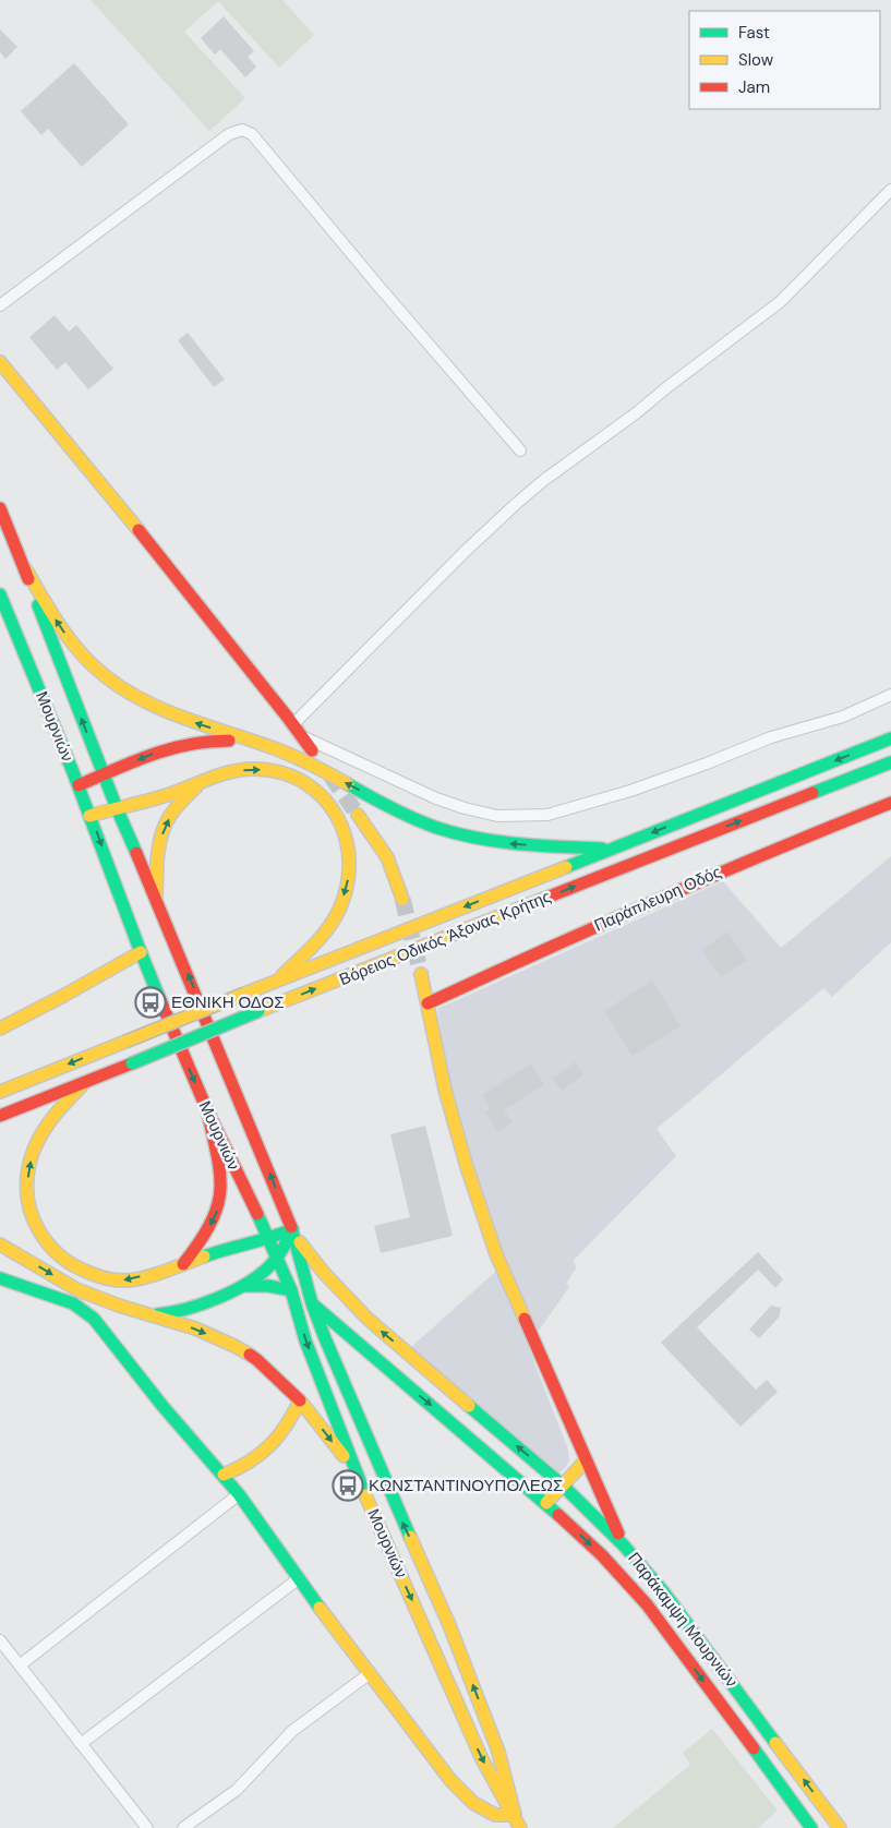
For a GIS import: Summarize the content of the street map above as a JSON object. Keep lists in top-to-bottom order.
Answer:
{
  "streets": {
    "main road": [
      "Μουρνιών",
      "Παράπλευρη Οδός",
      "Βόρειος Οδικός Άξονας Κρήτης",
      "Παράκαμψη Μουρνιών"
    ]
  },
  "crossings": [
    ["Μουρνιών", "Παράκαμψη Μουρνιών"]
  ],
  "places": {
    "bus stop": ["ΕΘΝΙΚΗ ΟΔΟΣ", "ΚΩΝΣΤΑΝΤΙΝΟΥΠΟΛΕΩΣ"]
  },
  "legend": ["Fast", "Slow", "Jam"]
}
